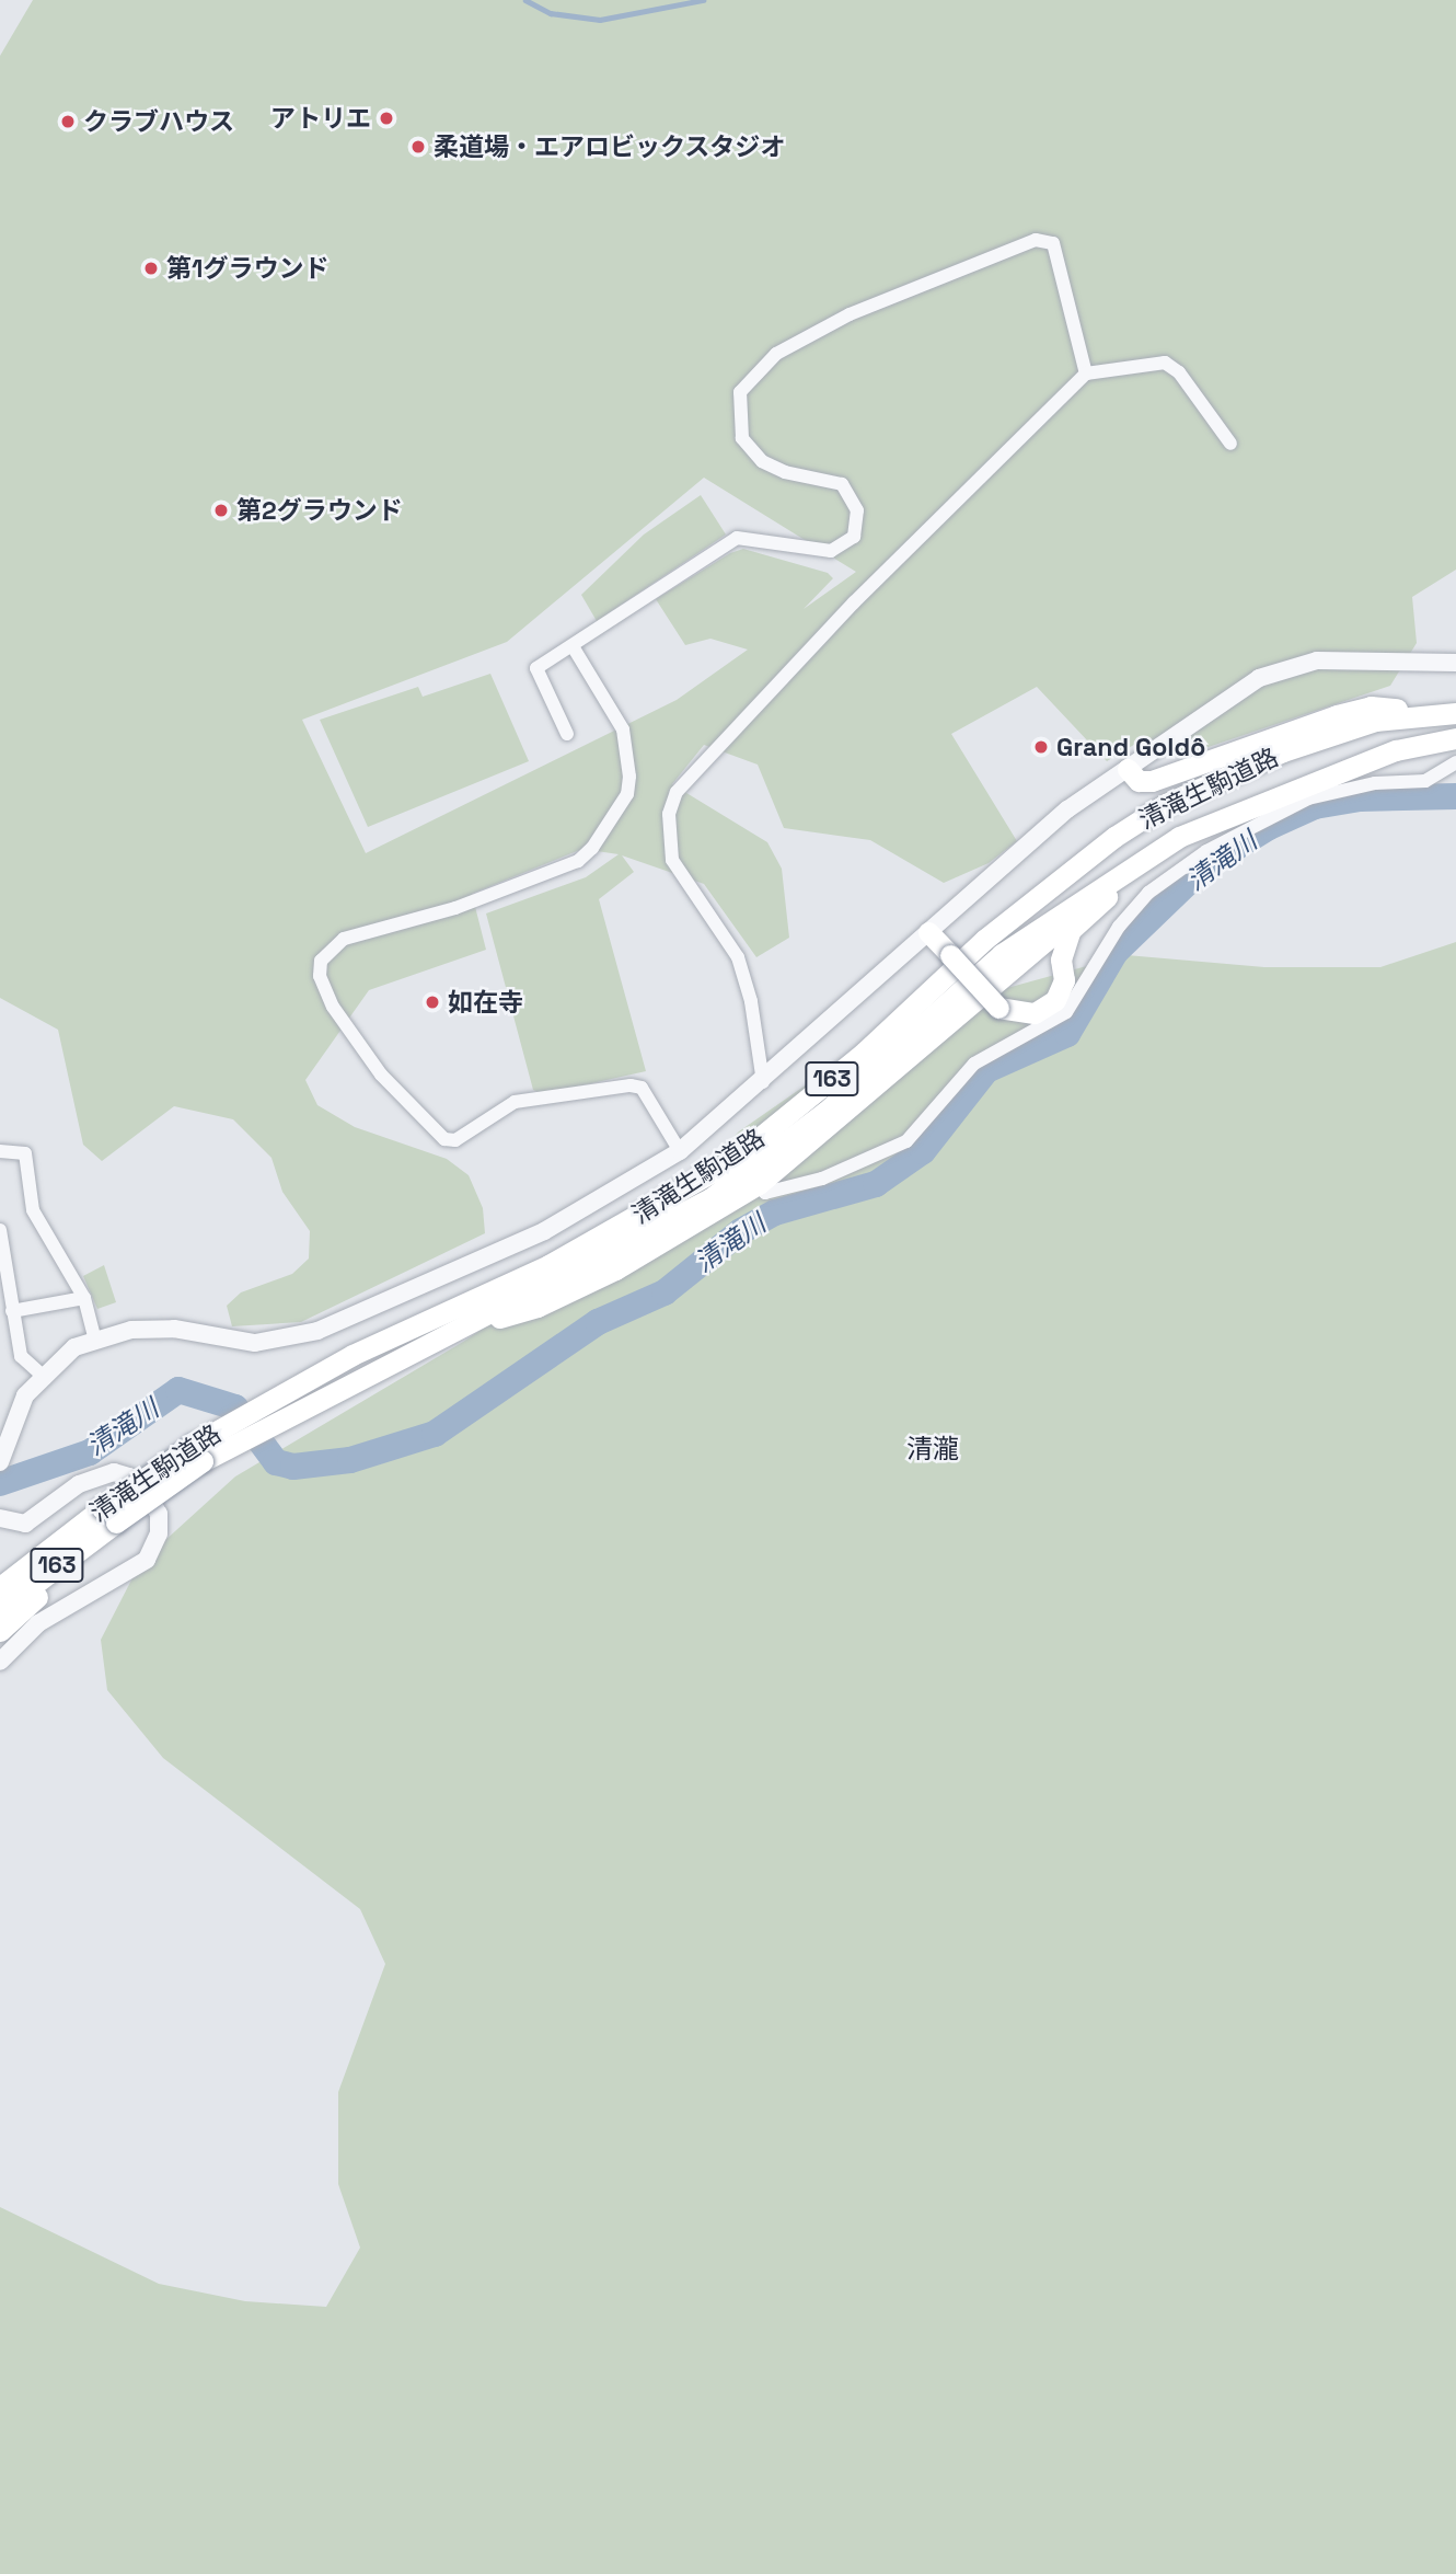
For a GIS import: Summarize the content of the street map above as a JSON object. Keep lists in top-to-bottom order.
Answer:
{
  "streets": {
    "highway": ["清滝生駒道路", "163"]
  },
  "crossings": [
    ["清滝生駒道路", "163"]
  ],
  "districts": ["清瀧"],
  "water": ["清滝川"],
  "places": [
    "アトリエ",
    "クラブハウス",
    "柔道場・エアロビックスタジオ",
    "第1グラウンド",
    "第2グラウンド",
    "Grand Goldô",
    "如在寺"
  ]
}
